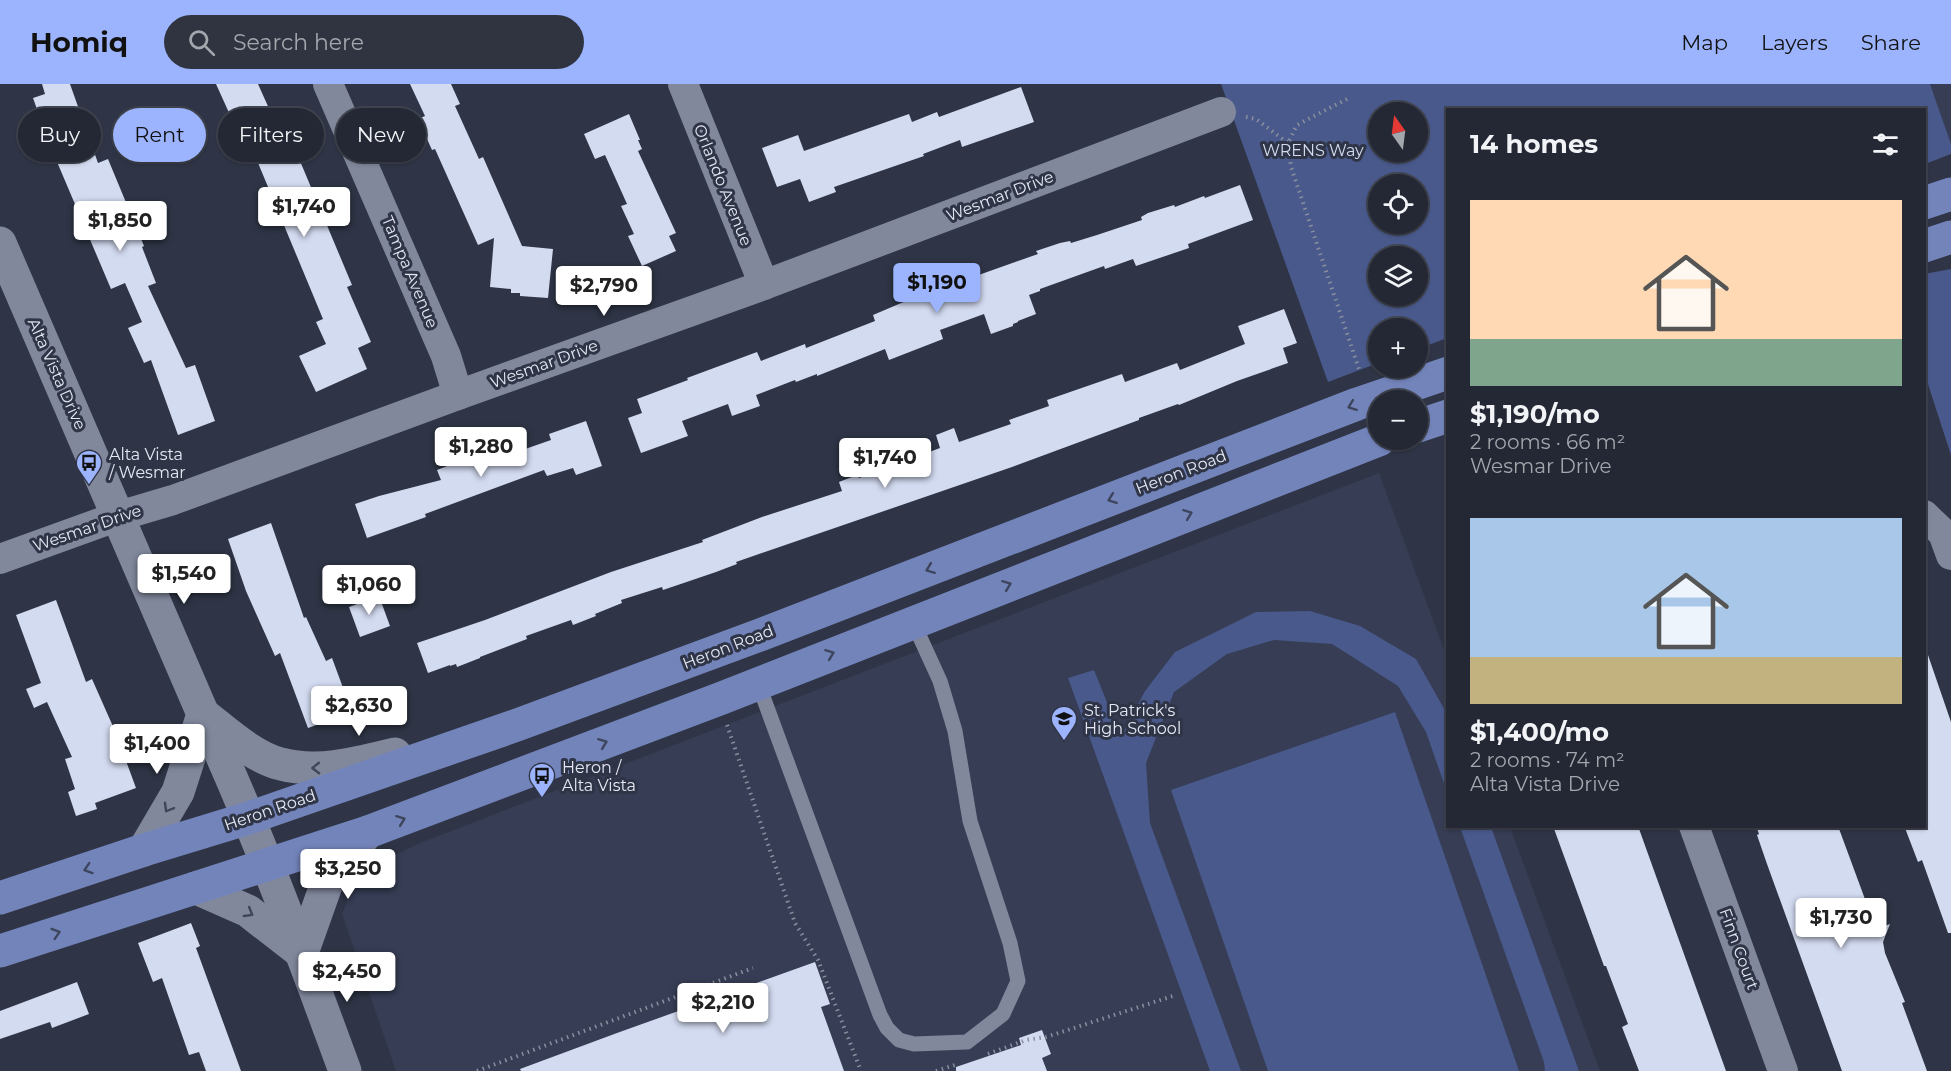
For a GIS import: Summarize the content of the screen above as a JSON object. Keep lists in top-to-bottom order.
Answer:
{
  "streets": {
    "main road": ["Heron Road"],
    "street": [
      "Orlando Avenue",
      "Wesmar Drive",
      "Tampa Avenue",
      "Alta Vista Drive",
      "Finn Court"
    ]
  },
  "crossings": [
    ["Orlando Avenue", "Wesmar Drive"],
    ["Wesmar Drive", "Tampa Avenue"],
    ["Wesmar Drive", "Alta Vista Drive"],
    ["Alta Vista Drive", "Heron Road"]
  ],
  "parks": ["WRENS Way"],
  "places": {
    "bus stop": ["Alta Vista / Wesmar", "Heron / Alta Vista"],
    "school or university": ["St. Patrick's High School"]
  },
  "north": "top",
  "page": {
    "header": "Homiq",
    "search": "Search here",
    "nav": ["Map", "Layers", "Share"],
    "map_buttons": ["+", "−"],
    "chip": [
      "Buy",
      "Rent",
      "Filters",
      "New"
    ],
    "heading": "14 homes",
    "list": [
      {
        "name": "$1,190/mo",
        "note": "2 rooms · 66 m² · Wesmar Drive"
      },
      {
        "name": "$1,400/mo",
        "note": "2 rooms · 74 m² · Alta Vista Drive"
      }
    ],
    "price": [
      "$1,740",
      "$1,850",
      "$1,190",
      "$2,790",
      "$1,280",
      "$1,740",
      "$1,540",
      "$1,060",
      "$2,630",
      "$1,400",
      "$3,250",
      "$1,730",
      "$2,450",
      "$2,210"
    ]
  }
}
